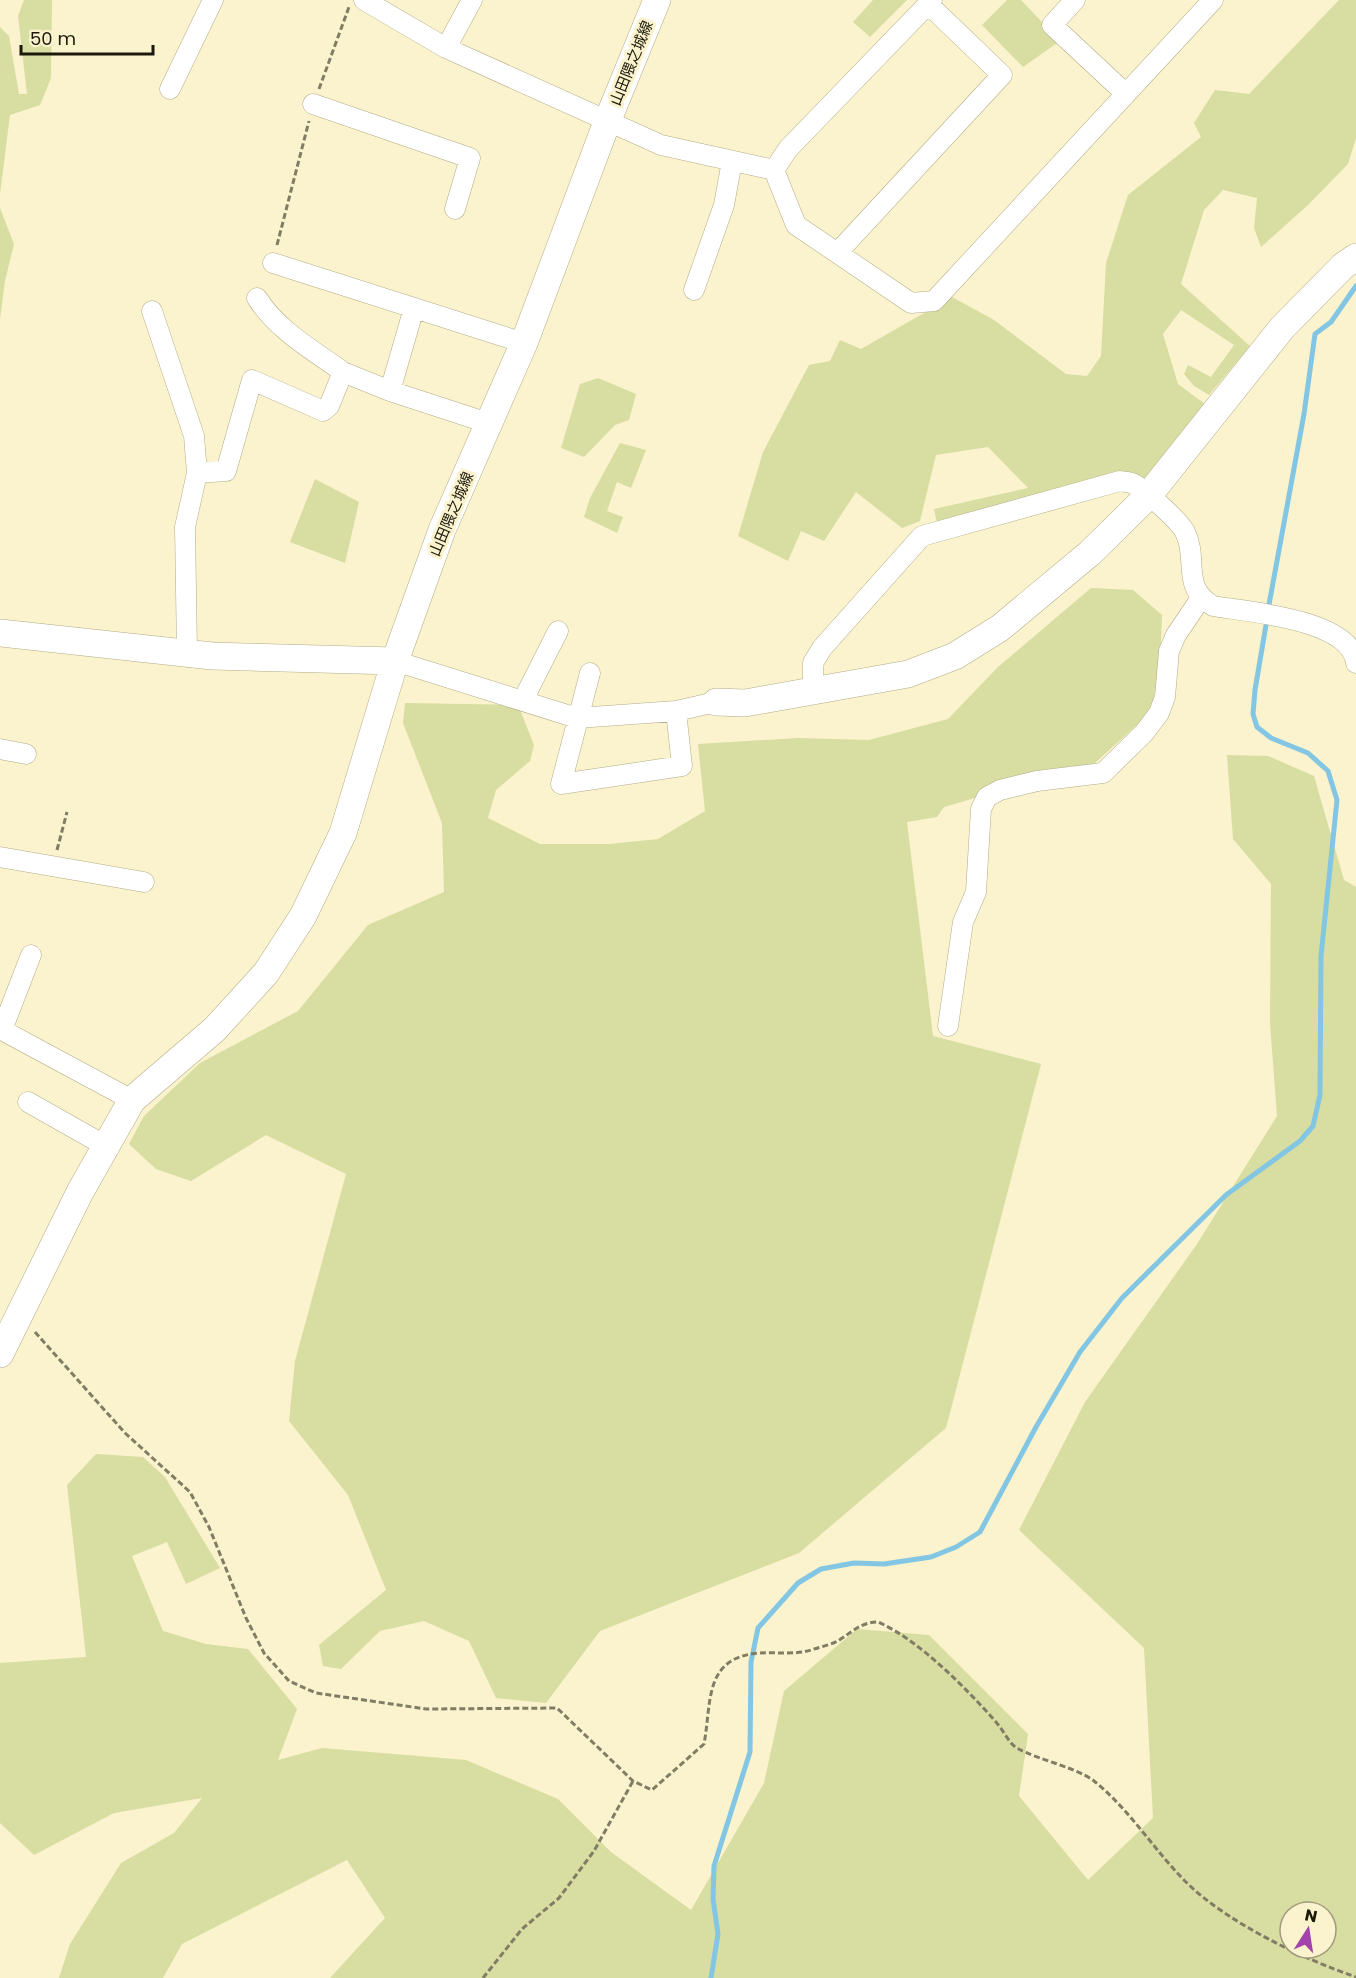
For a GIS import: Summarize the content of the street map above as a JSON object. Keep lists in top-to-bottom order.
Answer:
{
  "streets": {
    "street": ["山田隈之城線"]
  },
  "scale_bar": "50 m",
  "north": "top"
}
